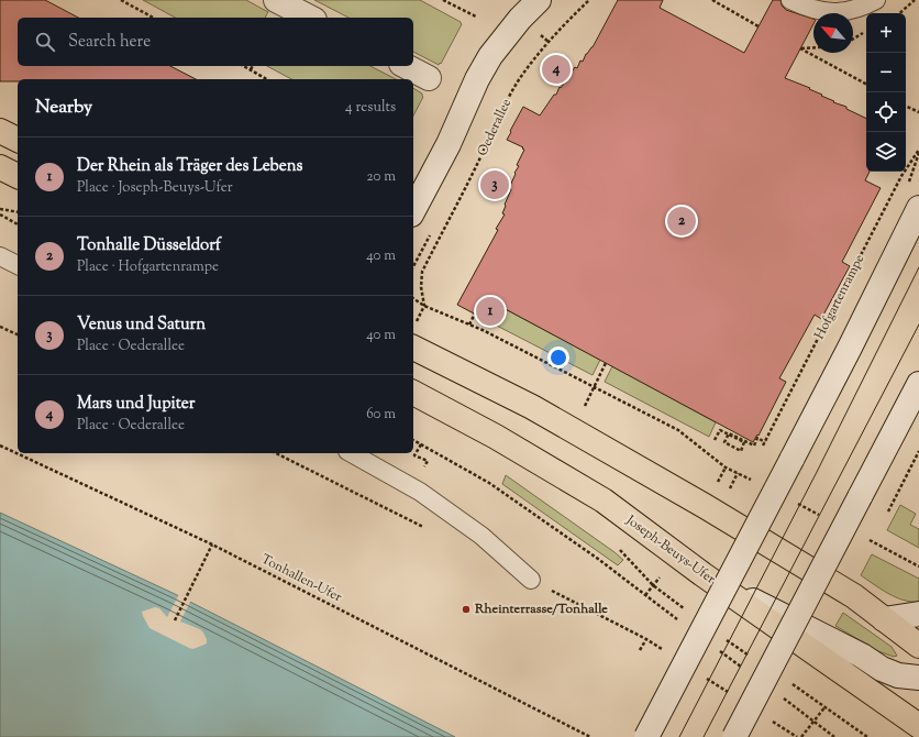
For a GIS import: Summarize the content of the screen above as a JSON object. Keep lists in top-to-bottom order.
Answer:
{
  "streets": {
    "main road": ["Joseph-Beuys-Ufer"],
    "path": ["Oederallee", "Hofgartenrampe", "Tonhallen-Ufer"]
  },
  "places": ["Rheinterrasse/Tonhalle"],
  "north": "top left",
  "page": {
    "map_buttons": ["+", "−"],
    "search": "Search here",
    "pins": [
      "4",
      "3",
      "2",
      "1"
    ],
    "heading": ["Nearby", "4 results"],
    "list": [
      {
        "mark": "1",
        "name": "Der Rhein als Träger des Lebens",
        "note": "Place · Joseph-Beuys-Ufer",
        "value": "20 m"
      },
      {
        "mark": "2",
        "name": "Tonhalle Düsseldorf",
        "note": "Place · Hofgartenrampe",
        "value": "40 m"
      },
      {
        "mark": "3",
        "name": "Venus und Saturn",
        "note": "Place · Oederallee",
        "value": "40 m"
      },
      {
        "mark": "4",
        "name": "Mars und Jupiter",
        "note": "Place · Oederallee",
        "value": "60 m"
      }
    ]
  }
}
